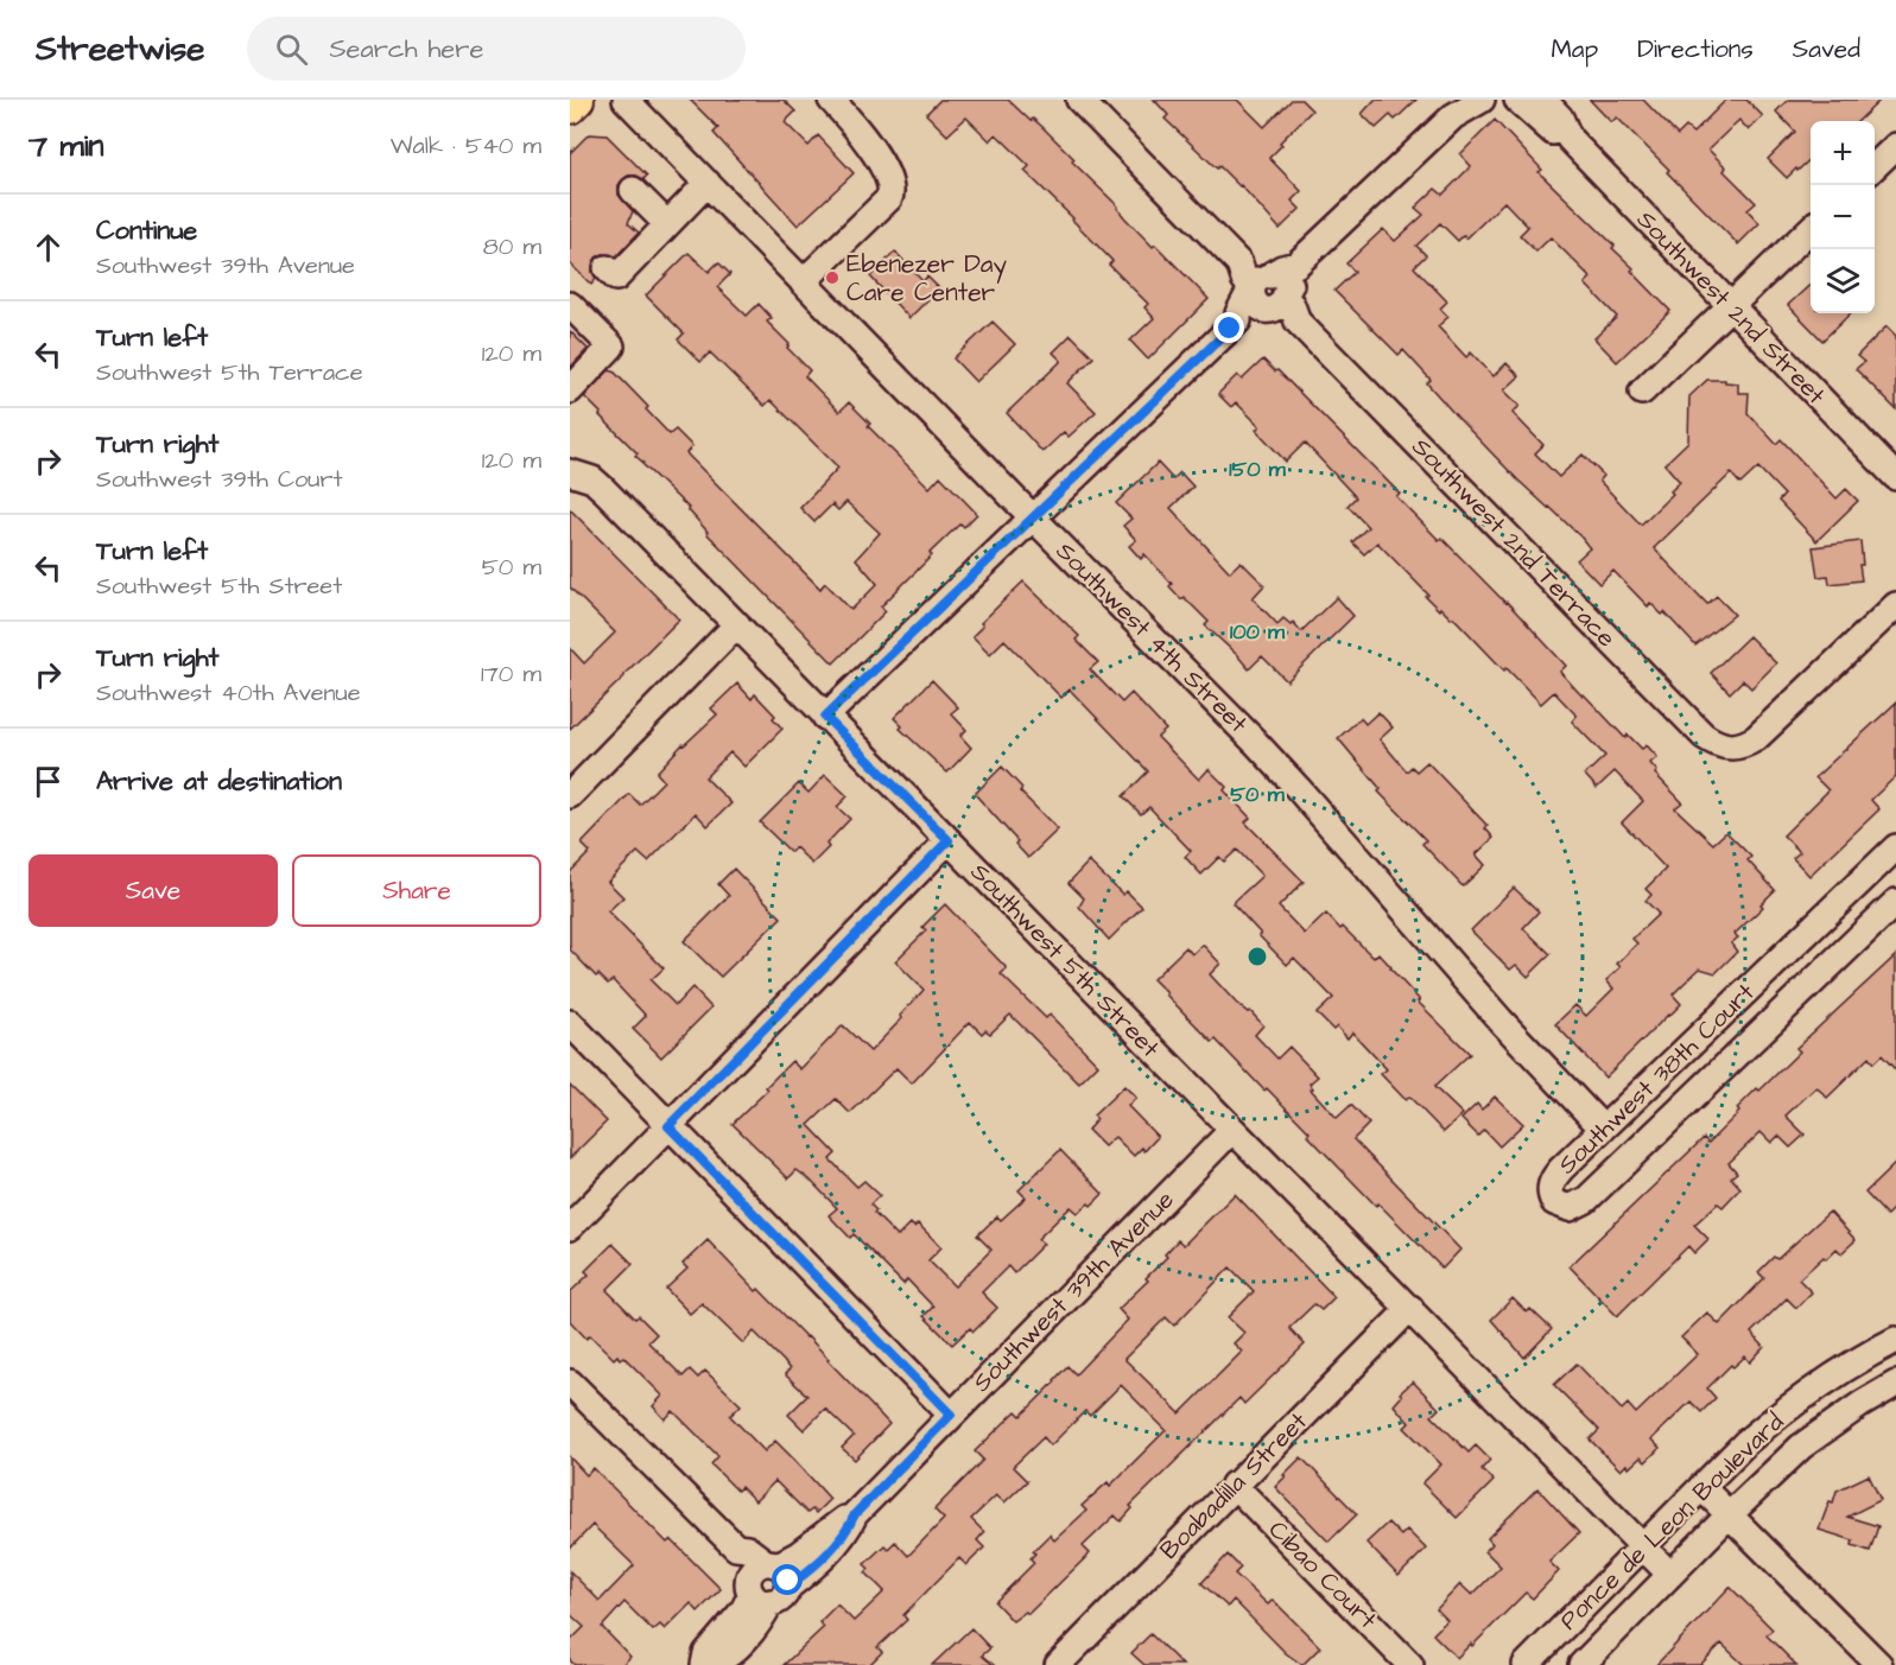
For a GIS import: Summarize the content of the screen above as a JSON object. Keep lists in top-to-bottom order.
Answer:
{
  "streets": {
    "street": [
      "Southwest 2nd Street",
      "Southwest 2nd Terrace",
      "Southwest 4th Street",
      "Southwest 5th Street",
      "Southwest 38th Court",
      "Southwest 39th Avenue",
      "Boabadilla Street",
      "Ponce de Leon Boulevard",
      "Cibao Court"
    ]
  },
  "crossings": [
    ["Southwest 4th Street", "Southwest 38th Court"],
    ["Southwest 5th Street", "Southwest 39th Avenue"],
    ["Southwest 5th Street", "Boabadilla Street"],
    ["Boabadilla Street", "Cibao Court"]
  ],
  "places": ["Ebenezer Day Care Center"],
  "page": {
    "header": "Streetwise",
    "search": "Search here",
    "nav": ["Map", "Directions", "Saved"],
    "heading": ["7 min", "Walk · 540 m"],
    "map_buttons": ["+", "−"],
    "list": [
      ["Continue", "Southwest 39th Avenue", "80 m"],
      ["Turn left", "Southwest 5th Terrace", "120 m"],
      ["Turn right", "Southwest 39th Court", "120 m"],
      ["Turn left", "Southwest 5th Street", "50 m"],
      ["Turn right", "Southwest 40th Avenue", "170 m"],
      "Arrive at destination"
    ],
    "buttons": ["Save", "Share"]
  },
  "rings": ["150 m", "100 m", "50 m"]
}
